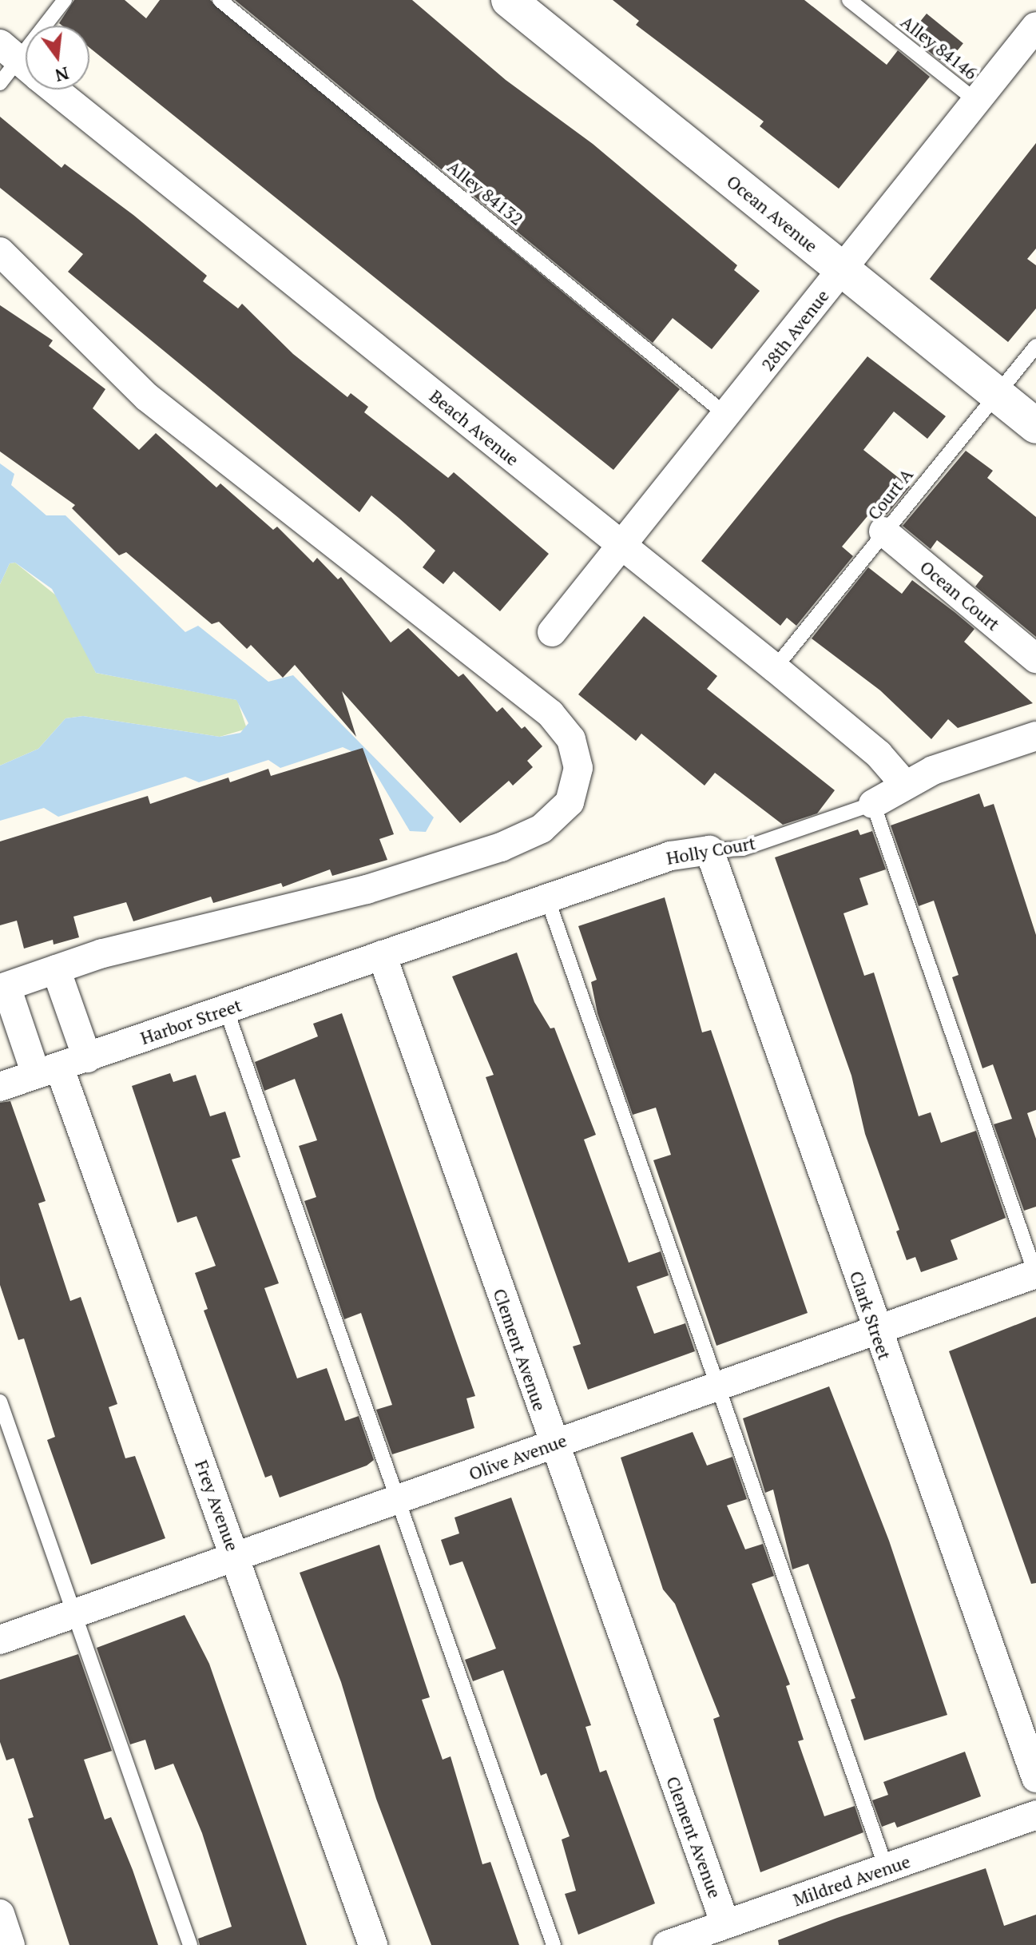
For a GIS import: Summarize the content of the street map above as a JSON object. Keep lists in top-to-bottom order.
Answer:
{
  "streets": {
    "street": [
      "Ocean Avenue",
      "28th Avenue",
      "Beach Avenue",
      "Ocean Court",
      "Holly Court",
      "Harbor Street",
      "Clark Street",
      "Clement Avenue",
      "Olive Avenue",
      "Frey Avenue",
      "Mildred Avenue"
    ],
    "lane": ["Alley 84146", "Alley 84132", "Court A"]
  },
  "crossings": [
    ["Alley 84146", "28th Avenue"],
    ["Alley 84132", "28th Avenue"],
    ["Ocean Avenue", "28th Avenue"],
    ["Ocean Avenue", "Court A"],
    ["28th Avenue", "Beach Avenue"],
    ["Beach Avenue", "Court A"],
    ["Beach Avenue", "Holly Court"],
    ["Court A", "Ocean Court"],
    ["Holly Court", "Harbor Street"],
    ["Holly Court", "Clark Street"],
    ["Holly Court", "Clement Avenue"],
    ["Harbor Street", "Clement Avenue"],
    ["Harbor Street", "Frey Avenue"],
    ["Clark Street", "Olive Avenue"],
    ["Clement Avenue", "Olive Avenue"],
    ["Clement Avenue", "Mildred Avenue"],
    ["Olive Avenue", "Frey Avenue"]
  ],
  "north": "bottom"
}
